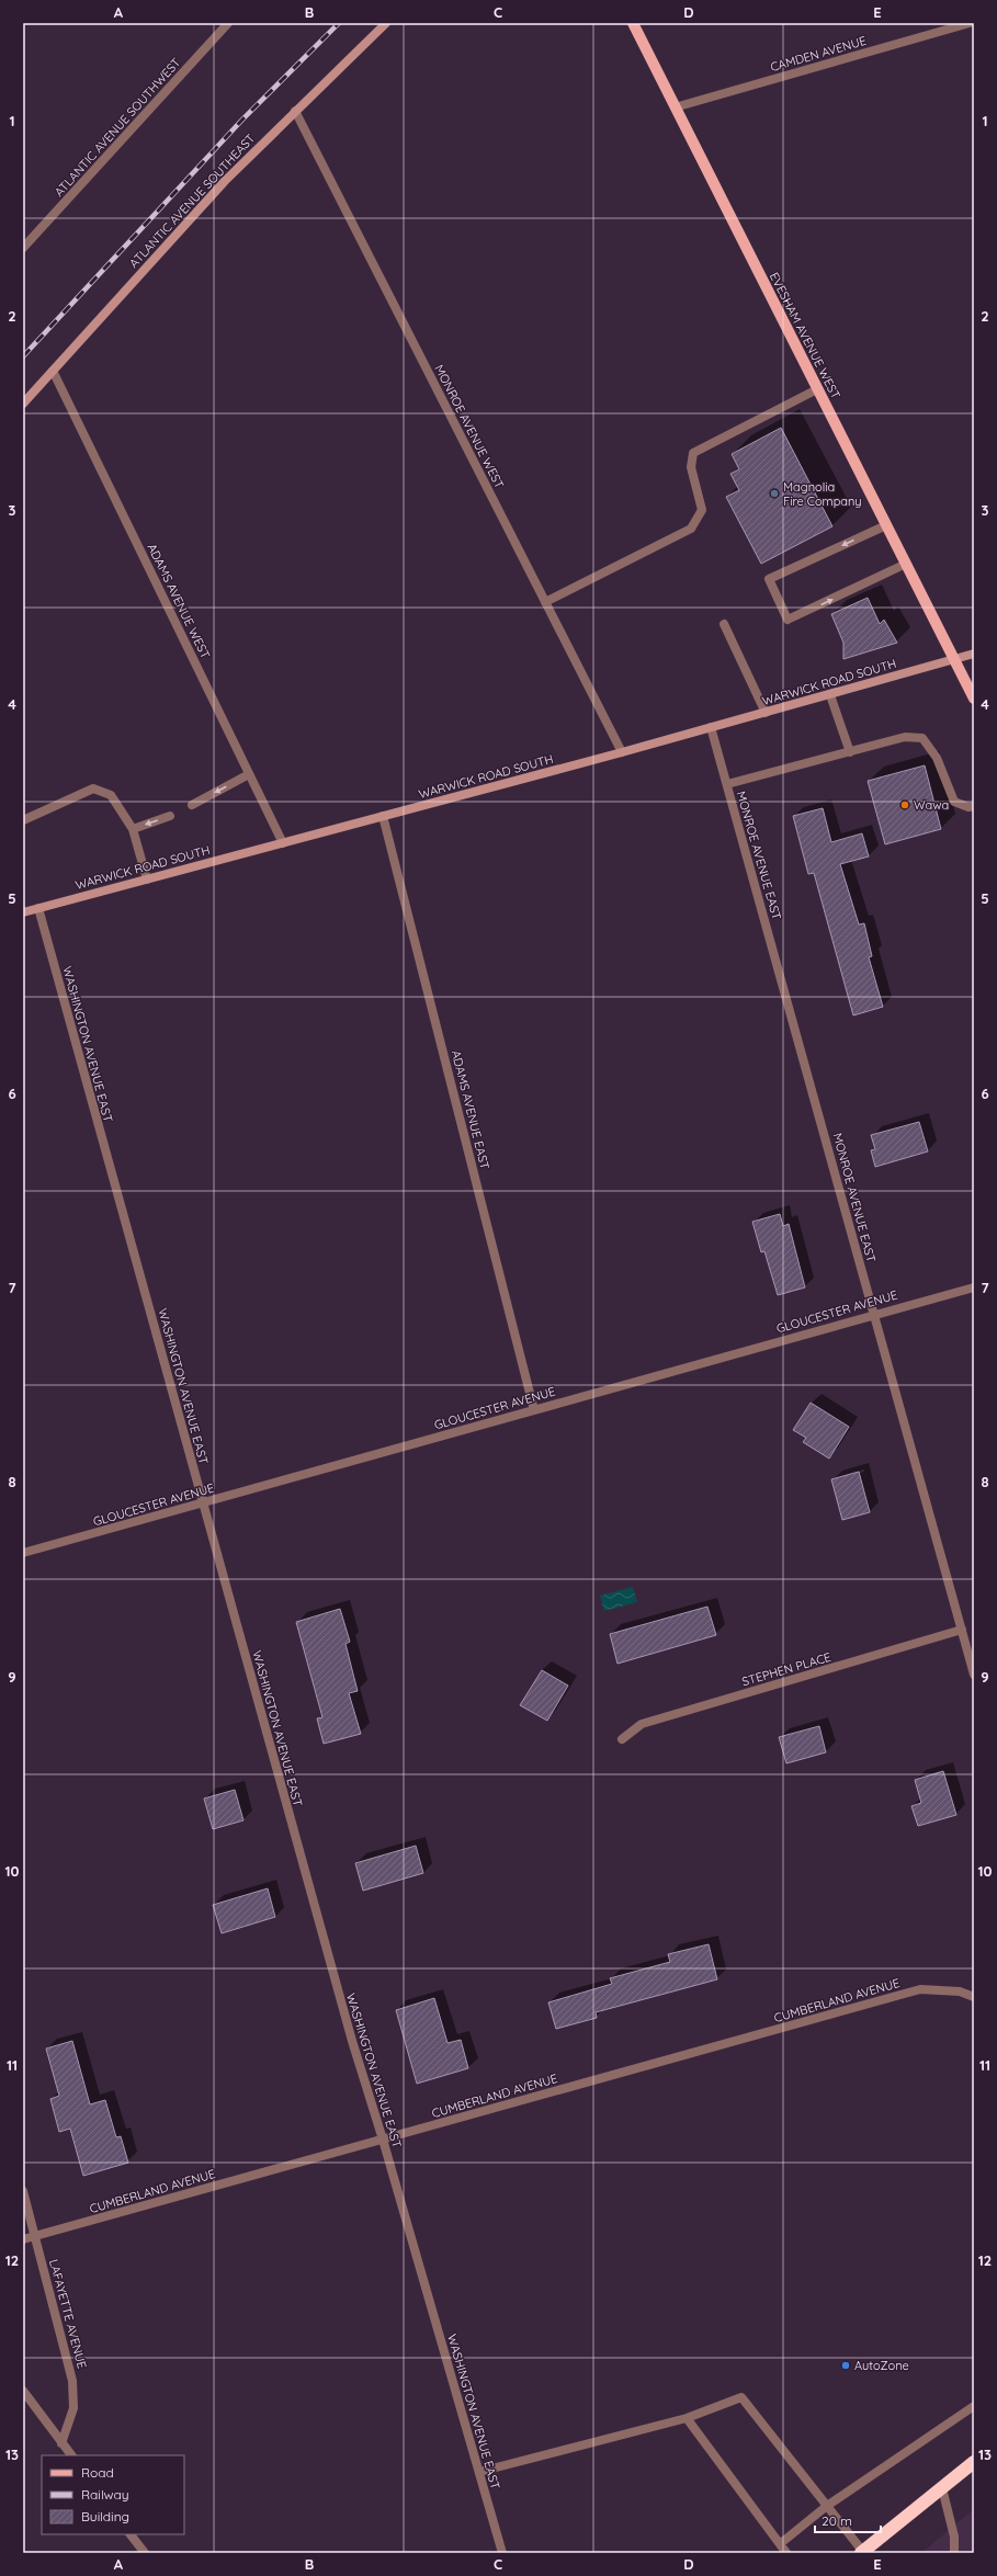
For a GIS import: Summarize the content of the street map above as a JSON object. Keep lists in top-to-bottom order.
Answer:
{
  "streets": {
    "main road": ["EVESHAM AVENUE WEST"],
    "street": [
      "CAMDEN AVENUE",
      "ATLANTIC AVENUE SOUTHWEST",
      "ATLANTIC AVENUE SOUTHEAST",
      "MONROE AVENUE WEST",
      "ADAMS AVENUE WEST",
      "WARWICK ROAD SOUTH",
      "MONROE AVENUE EAST",
      "WASHINGTON AVENUE EAST",
      "ADAMS AVENUE EAST",
      "GLOUCESTER AVENUE",
      "STEPHEN PLACE",
      "CUMBERLAND AVENUE",
      "LAFAYETTE AVENUE"
    ]
  },
  "crossings": [
    ["CAMDEN AVENUE", "EVESHAM AVENUE WEST"],
    ["ATLANTIC AVENUE SOUTHEAST", "MONROE AVENUE WEST"],
    ["ATLANTIC AVENUE SOUTHEAST", "ADAMS AVENUE WEST"],
    ["EVESHAM AVENUE WEST", "WARWICK ROAD SOUTH"],
    ["MONROE AVENUE WEST", "WARWICK ROAD SOUTH"],
    ["ADAMS AVENUE WEST", "WARWICK ROAD SOUTH"],
    ["WARWICK ROAD SOUTH", "MONROE AVENUE EAST"],
    ["WARWICK ROAD SOUTH", "WASHINGTON AVENUE EAST"],
    ["WARWICK ROAD SOUTH", "ADAMS AVENUE EAST"],
    ["MONROE AVENUE EAST", "GLOUCESTER AVENUE"],
    ["MONROE AVENUE EAST", "STEPHEN PLACE"],
    ["WASHINGTON AVENUE EAST", "GLOUCESTER AVENUE"],
    ["WASHINGTON AVENUE EAST", "CUMBERLAND AVENUE"],
    ["ADAMS AVENUE EAST", "GLOUCESTER AVENUE"],
    ["CUMBERLAND AVENUE", "LAFAYETTE AVENUE"]
  ],
  "places": ["Magnolia Fire Company", "Wawa", "AutoZone"],
  "legend": ["Road", "Railway", "Building"],
  "scale_bar": "20 m",
  "grid": {
    "columns": [
      "A",
      "B",
      "C",
      "D",
      "E"
    ],
    "rows": [
      "1",
      "2",
      "3",
      "4",
      "5",
      "6",
      "7",
      "8",
      "9",
      "10",
      "11",
      "12",
      "13"
    ]
  }
}
